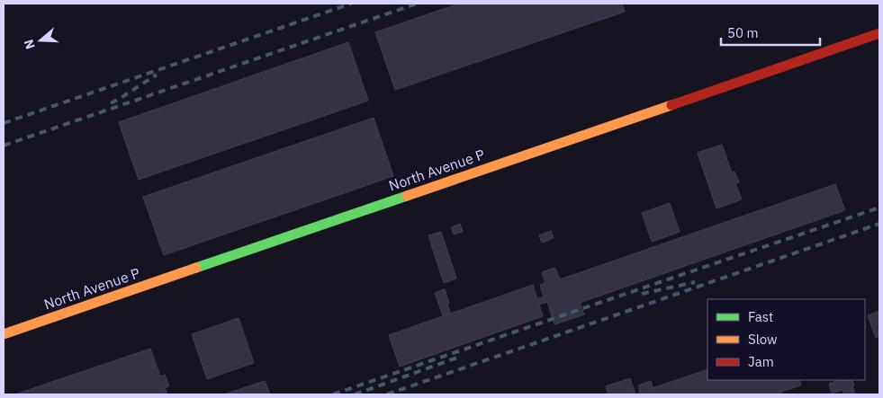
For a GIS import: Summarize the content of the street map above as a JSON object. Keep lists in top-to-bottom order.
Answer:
{
  "streets": {
    "street": ["North Avenue P"]
  },
  "legend": ["Fast", "Slow", "Jam"],
  "scale_bar": "50 m",
  "north": "left"
}
